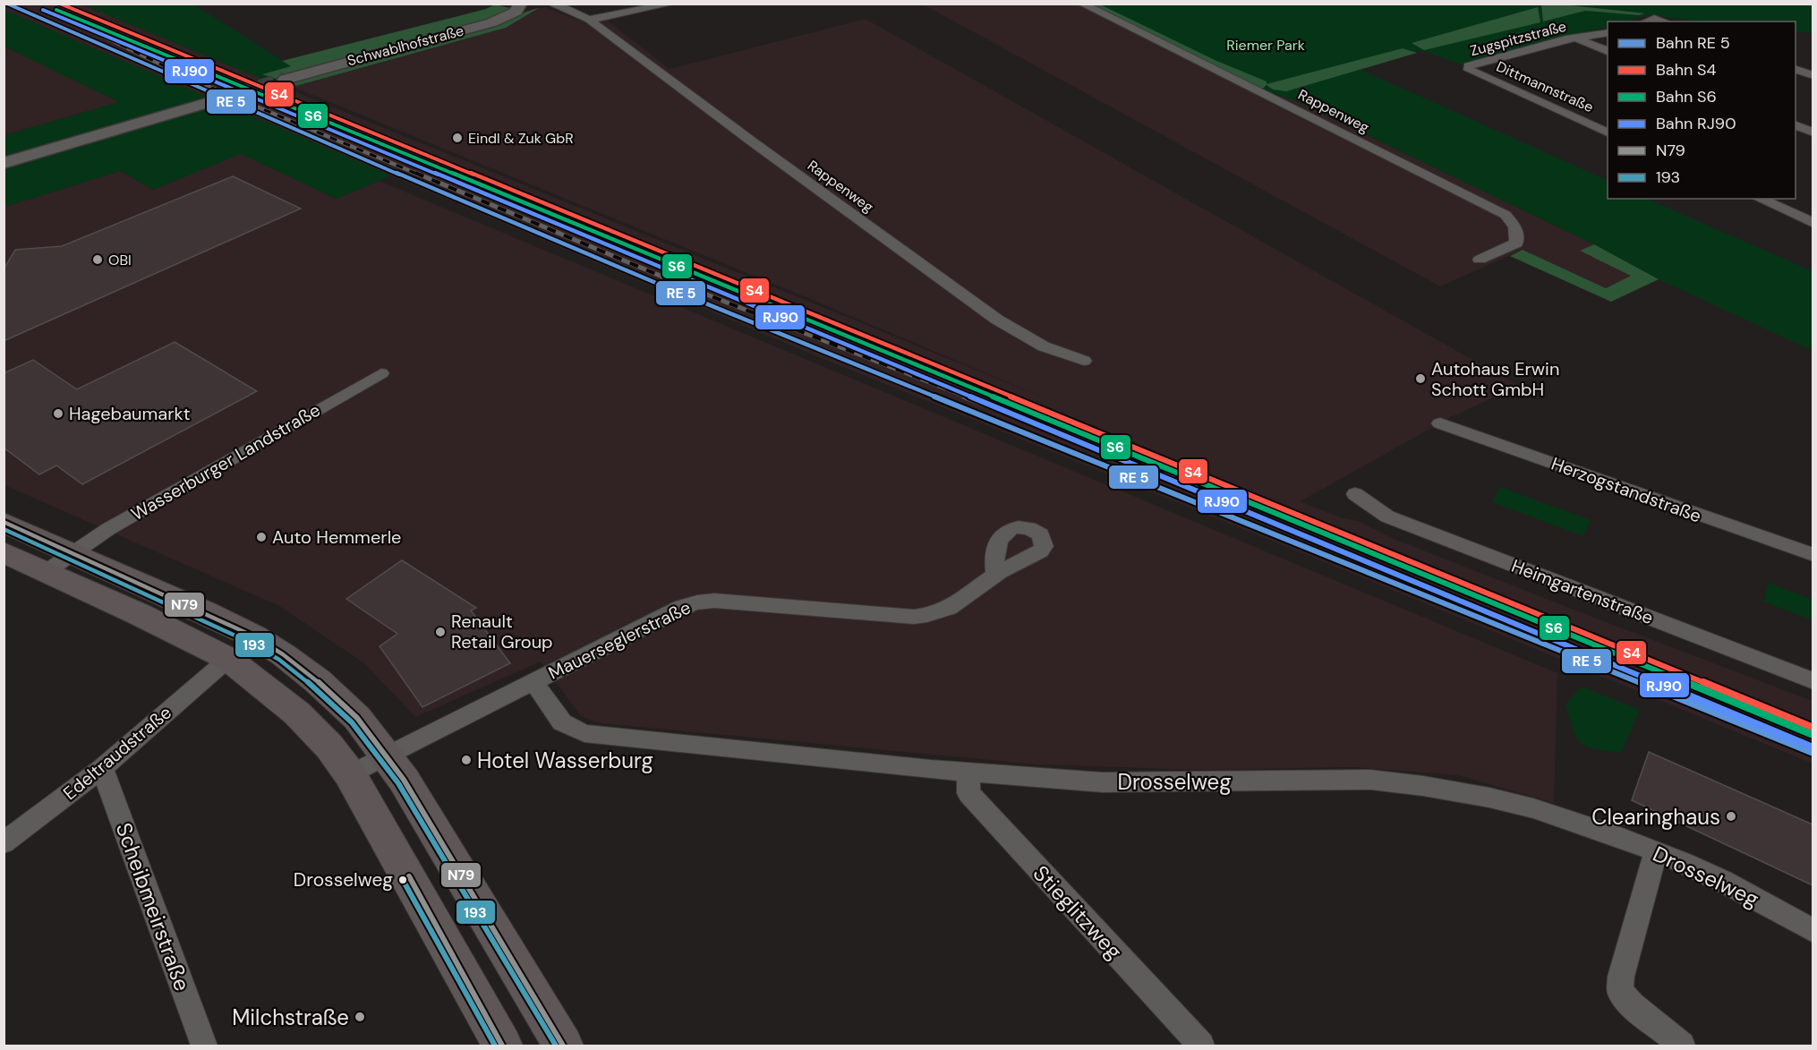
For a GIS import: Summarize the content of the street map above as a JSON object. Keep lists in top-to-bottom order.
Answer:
{
  "streets": {
    "street": [
      "Zugspitzstraße",
      "Schwablhofstraße",
      "Dittmannstraße",
      "Rappenweg",
      "Wasserburger Landstraße",
      "Herzogstandstraße",
      "Heimgartenstraße",
      "Mauerseglerstraße",
      "Edeltraudstraße",
      "Drosselweg",
      "Scheibmeirstraße",
      "Stieglitzweg"
    ]
  },
  "crossings": [
    ["Zugspitzstraße", "Dittmannstraße"],
    ["Mauerseglerstraße", "Drosselweg"],
    ["Edeltraudstraße", "Scheibmeirstraße"],
    ["Drosselweg", "Stieglitzweg"]
  ],
  "parks": ["Riemer Park"],
  "places": [
    "Eindl & Zuk GbR",
    "OBI",
    "Autohaus Erwin Schott GmbH",
    "Hagebaumarkt",
    "Auto Hemmerle",
    "Renault Retail Group",
    "Hotel Wasserburg",
    "Clearinghaus",
    "Drosselweg",
    "Milchstraße"
  ],
  "lines": [
    "rail line S4",
    "rail line S6",
    "rail line RJ90",
    "transit line N79",
    "transit line 193"
  ],
  "legend": [
    "Bahn RE 5",
    "Bahn S4",
    "Bahn S6",
    "Bahn RJ90",
    "N79",
    "193"
  ]
}
